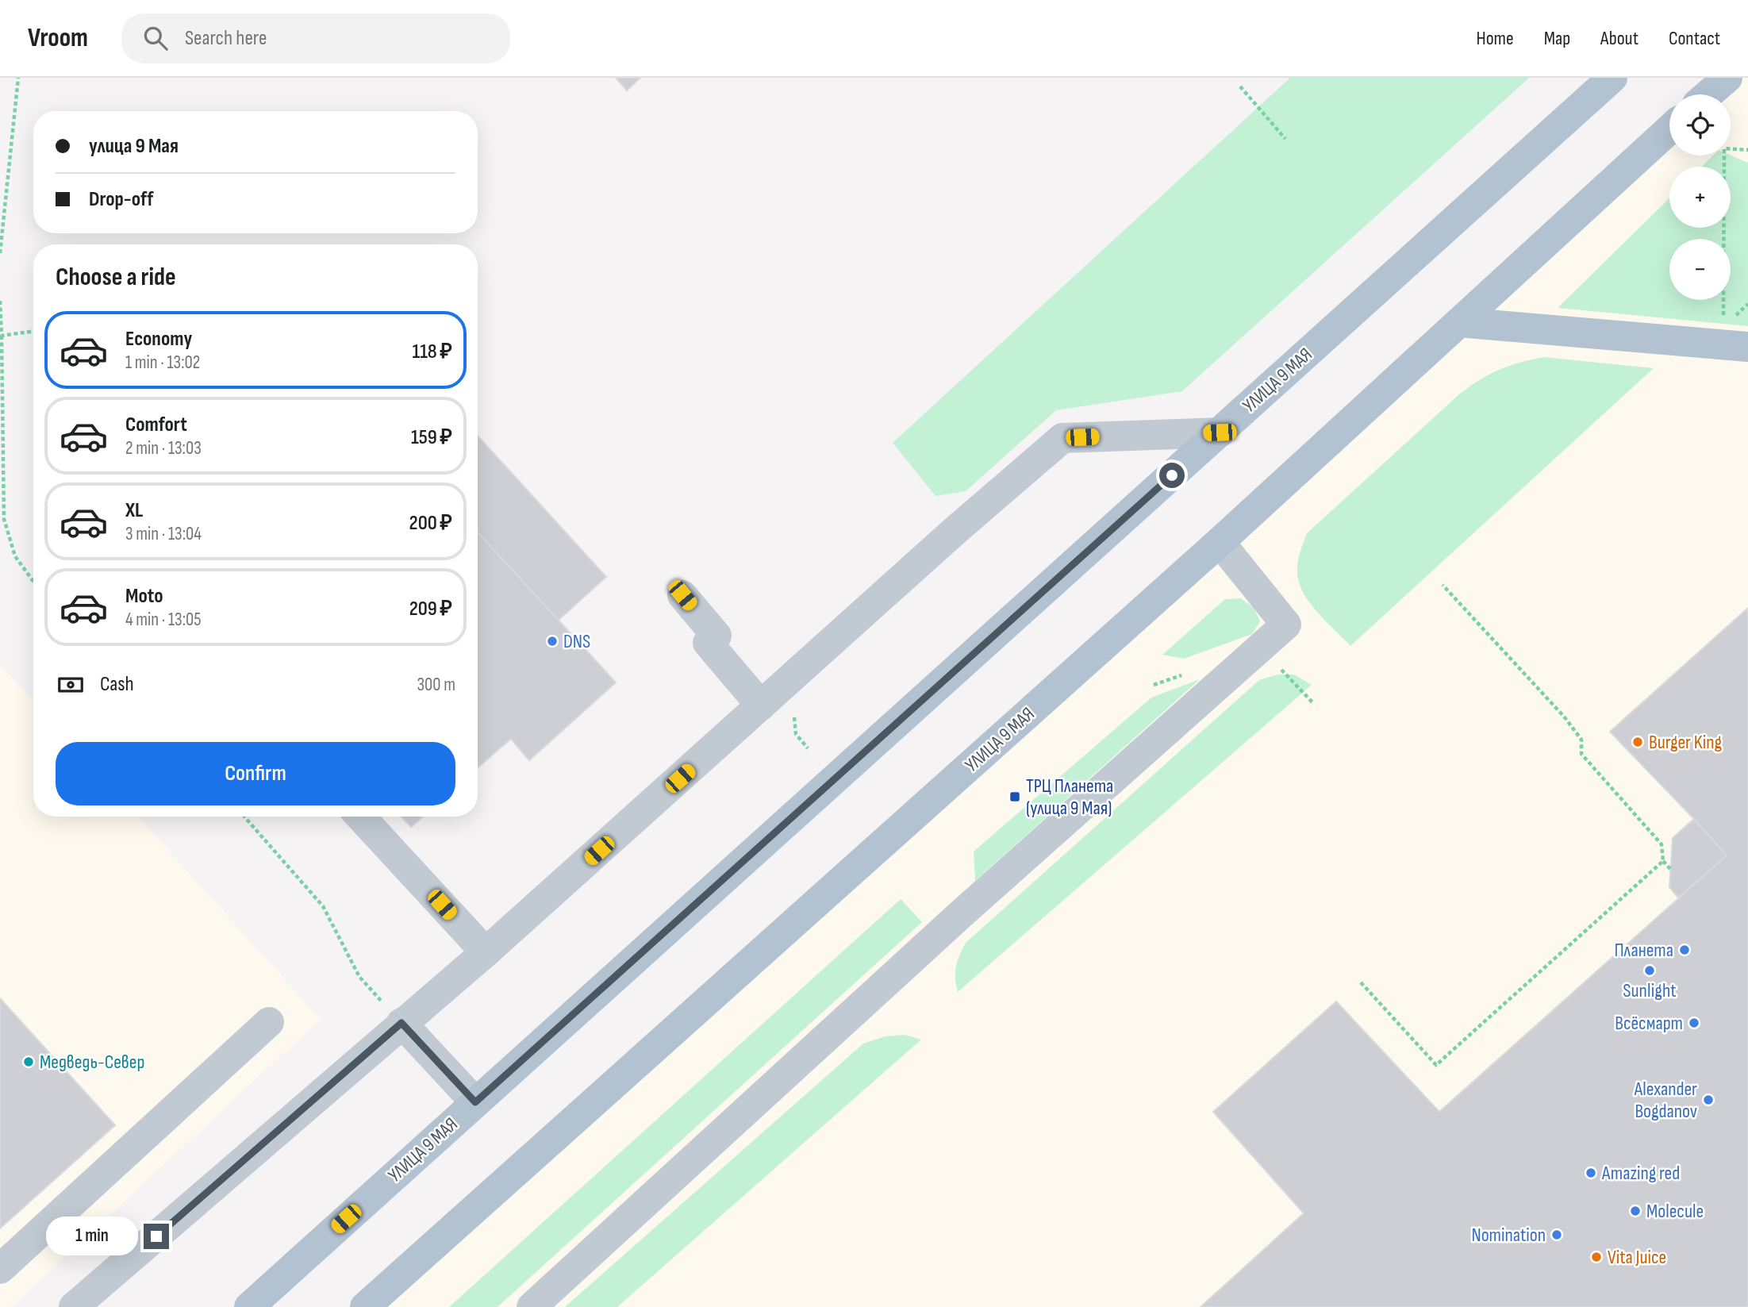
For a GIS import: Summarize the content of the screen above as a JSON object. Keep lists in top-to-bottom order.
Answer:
{
  "streets": {
    "main road": ["УЛИЦА 9 МАЯ"]
  },
  "places": {
    "other": [
      "DNS",
      "Burger King",
      "Планета",
      "Sunlight",
      "Всёсмарт",
      "Медведь-Север",
      "Alexander Bogdanov",
      "Amazing red",
      "Molecule",
      "Nomination",
      "Vita Juice"
    ],
    "transit": ["ТРЦ Планета (улица 9 Мая)"]
  },
  "page": {
    "header": "Vroom",
    "search": "Search here",
    "nav": [
      "Home",
      "Map",
      "About",
      "Contact"
    ],
    "map_buttons": ["+", "−"],
    "banner": ["улица 9 Мая", "Drop-off"],
    "heading": "Choose a ride",
    "list": [
      {
        "name": "Economy",
        "note": "1 min · 13:02",
        "value": "118 ₽"
      },
      {
        "name": "Comfort",
        "note": "2 min · 13:03",
        "value": "159 ₽"
      },
      {
        "name": "XL",
        "note": "3 min · 13:04",
        "value": "200 ₽"
      },
      {
        "name": "Moto",
        "note": "4 min · 13:05",
        "value": "209 ₽"
      }
    ],
    "pay": ["Cash", "300 m"],
    "buttons": "Confirm",
    "bubble": "1 min"
  }
}
